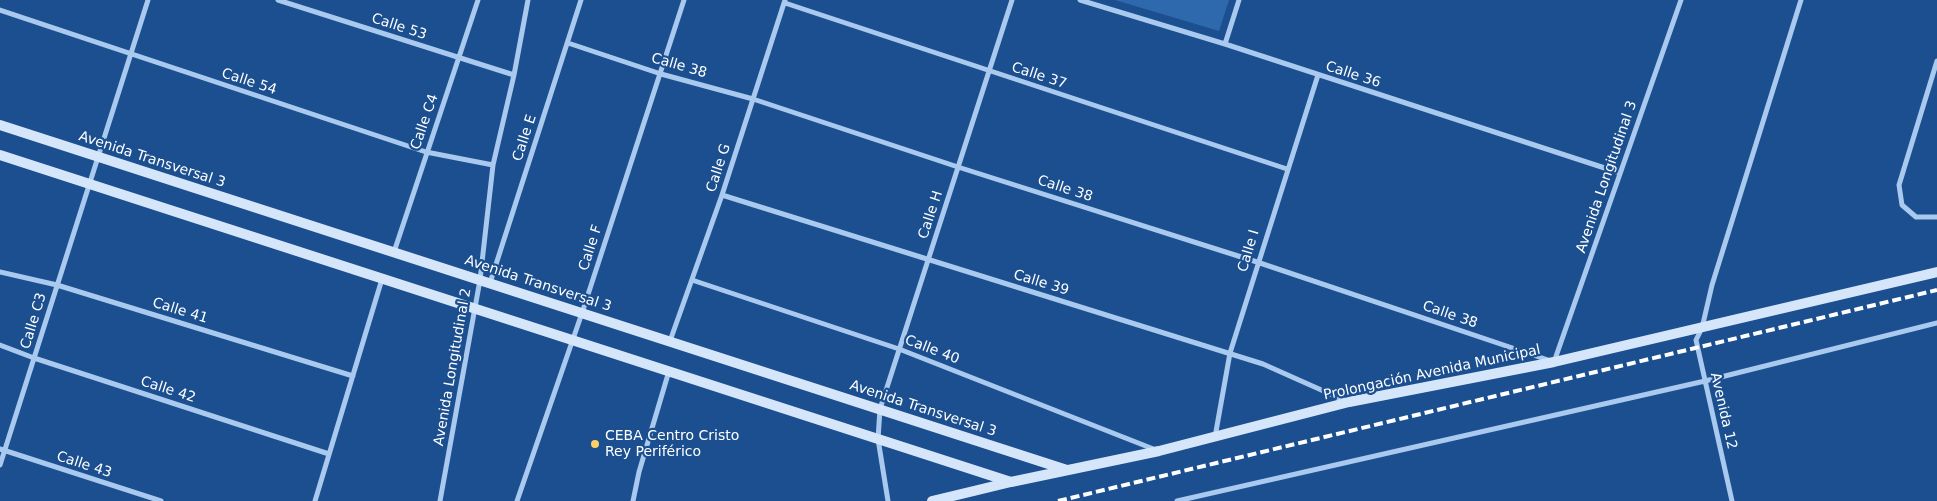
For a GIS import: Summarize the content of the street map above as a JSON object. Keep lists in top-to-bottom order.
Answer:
{
  "streets": {
    "street": [
      "Calle 53",
      "Calle 38",
      "Calle 36",
      "Calle 37",
      "Calle 54",
      "Calle C4",
      "Calle E",
      "Avenida Transversal 3",
      "Calle G",
      "Avenida Longitudinal 3",
      "Calle H",
      "Calle F",
      "Calle I",
      "Calle 39",
      "Calle 41",
      "Calle C3",
      "Calle 40",
      "Avenida Longitudinal 2",
      "Prolongación Avenida Municipal",
      "Calle 42",
      "Avenida 12",
      "Calle 43"
    ]
  },
  "crossings": [
    ["Calle 53", "Calle C4"],
    ["Calle 53", "Avenida Longitudinal 2"],
    ["Calle 38", "Calle E"],
    ["Calle 38", "Calle G"],
    ["Calle 38", "Avenida Longitudinal 3"],
    ["Calle 38", "Calle H"],
    ["Calle 38", "Calle F"],
    ["Calle 38", "Calle I"],
    ["Calle 38", "Prolongación Avenida Municipal"],
    ["Calle 36", "Avenida Longitudinal 3"],
    ["Calle 36", "Calle I"],
    ["Calle 37", "Calle G"],
    ["Calle 37", "Calle H"],
    ["Calle 37", "Calle I"],
    ["Calle 54", "Calle C4"],
    ["Calle 54", "Avenida Longitudinal 2"],
    ["Calle C4", "Avenida Transversal 3"],
    ["Calle E", "Avenida Transversal 3"],
    ["Calle E", "Avenida Longitudinal 2"],
    ["Avenida Transversal 3", "Calle G"],
    ["Avenida Transversal 3", "Calle H"],
    ["Avenida Transversal 3", "Calle F"],
    ["Avenida Transversal 3", "Calle C3"],
    ["Avenida Transversal 3", "Avenida Longitudinal 2"],
    ["Avenida Transversal 3", "Prolongación Avenida Municipal"],
    ["Calle G", "Calle 39"],
    ["Calle G", "Calle 40"],
    ["Avenida Longitudinal 3", "Prolongación Avenida Municipal"],
    ["Calle H", "Calle 39"],
    ["Calle H", "Calle 40"],
    ["Calle I", "Calle 39"],
    ["Calle I", "Prolongación Avenida Municipal"],
    ["Calle 39", "Prolongación Avenida Municipal"],
    ["Calle 41", "Calle C3"],
    ["Calle C3", "Calle 42"],
    ["Calle C3", "Calle 43"],
    ["Calle 40", "Prolongación Avenida Municipal"],
    ["Prolongación Avenida Municipal", "Avenida 12"]
  ],
  "places": ["CEBA Centro Cristo Rey Periférico"]
}
